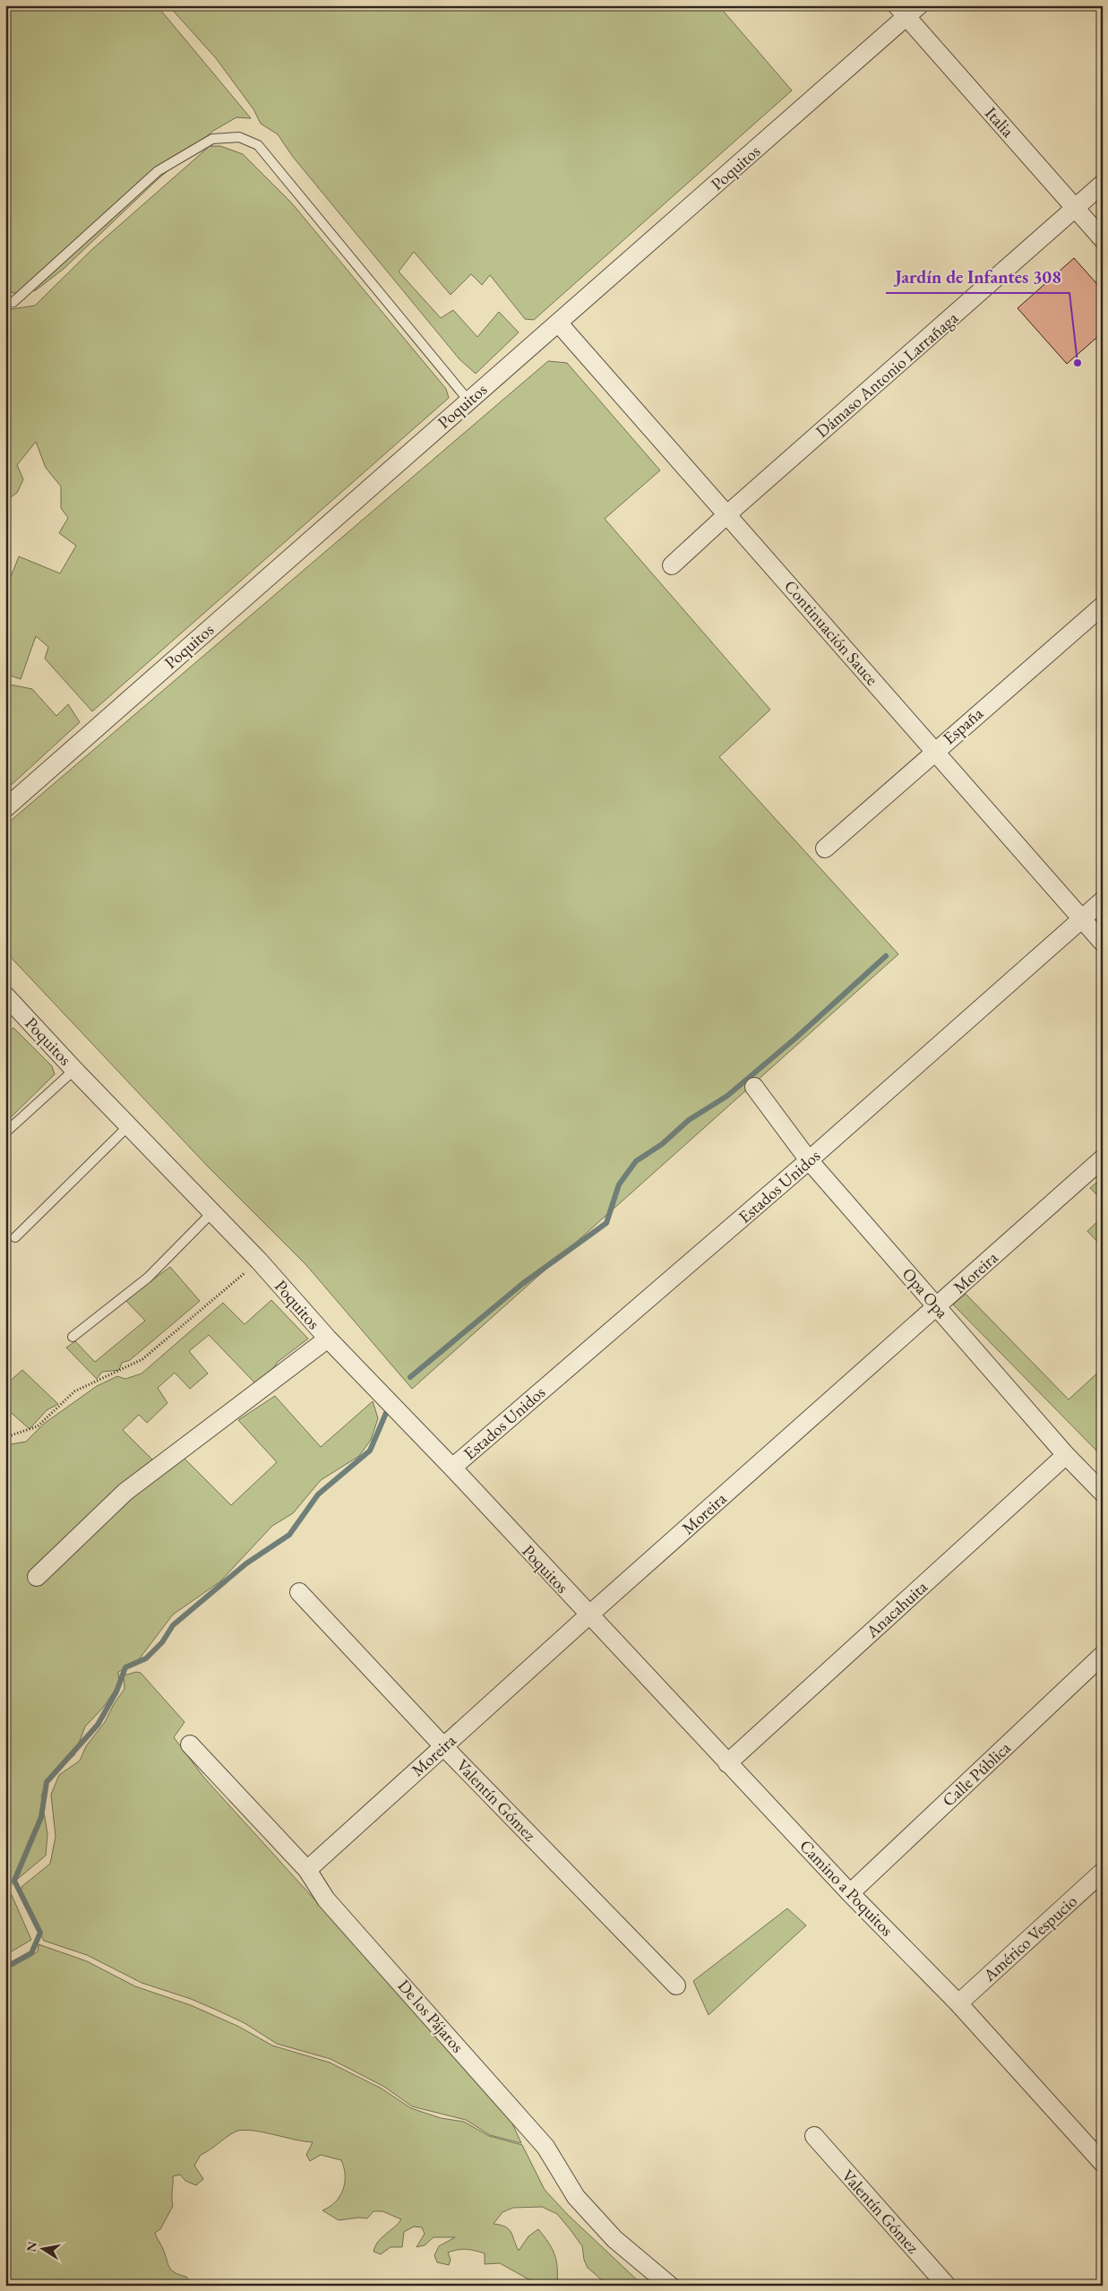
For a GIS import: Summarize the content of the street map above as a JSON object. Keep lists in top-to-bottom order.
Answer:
{
  "streets": {
    "street": [
      "Italia",
      "Poquitos",
      "Dámaso Antonio Larrañaga",
      "Continuación Sauce",
      "España",
      "Estados Unidos",
      "Moreira",
      "Opa Opa",
      "Anacahuita",
      "Calle Pública",
      "Valentín Gómez",
      "Camino a Poquitos",
      "Américo Vespucio",
      "De los Pájaros"
    ]
  },
  "crossings": [
    ["Italia", "Poquitos"],
    ["Italia", "Dámaso Antonio Larrañaga"],
    ["Poquitos", "Continuación Sauce"],
    ["Poquitos", "Estados Unidos"],
    ["Poquitos", "Moreira"],
    ["Poquitos", "Camino a Poquitos"],
    ["Dámaso Antonio Larrañaga", "Continuación Sauce"],
    ["Continuación Sauce", "España"],
    ["Continuación Sauce", "Estados Unidos"],
    ["Estados Unidos", "Opa Opa"],
    ["Moreira", "Opa Opa"],
    ["Moreira", "Valentín Gómez"],
    ["Moreira", "Camino a Poquitos"],
    ["Moreira", "De los Pájaros"],
    ["Opa Opa", "Anacahuita"],
    ["Anacahuita", "Camino a Poquitos"],
    ["Calle Pública", "Camino a Poquitos"],
    ["Camino a Poquitos", "Américo Vespucio"]
  ],
  "places": ["Jardín de Infantes 308"],
  "north": "left"
}
